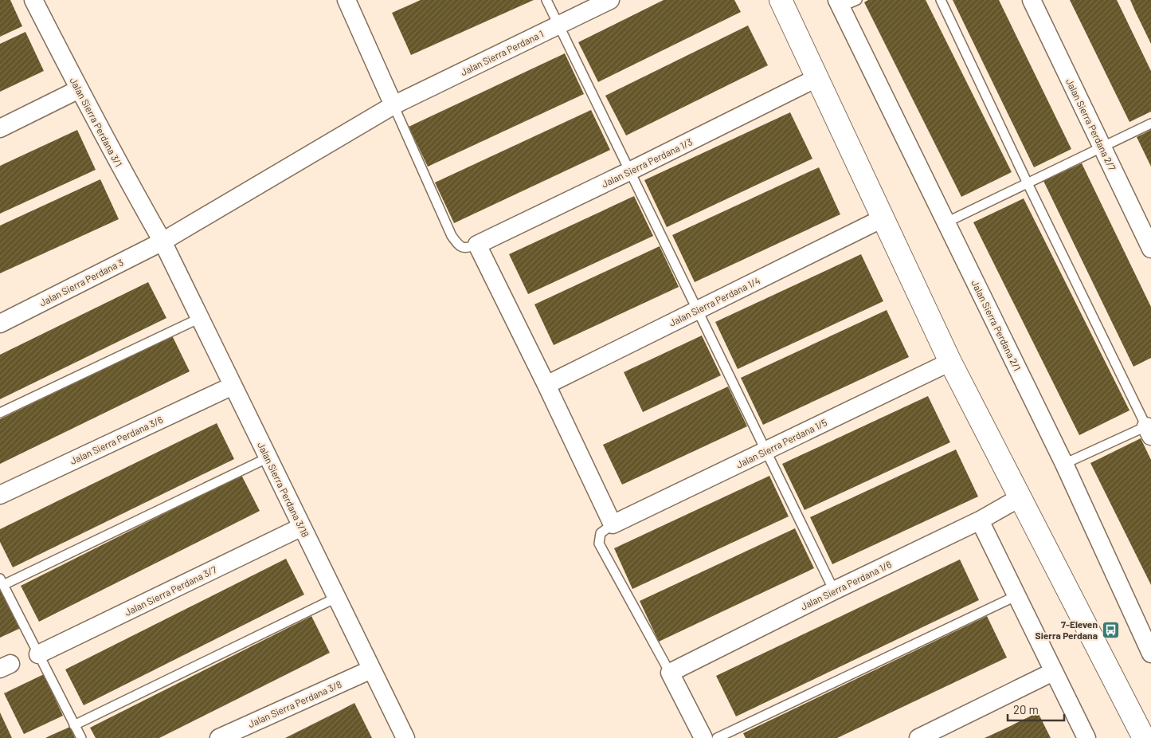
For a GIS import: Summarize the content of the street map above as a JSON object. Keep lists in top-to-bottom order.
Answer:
{
  "streets": {
    "street": [
      "Jalan Sierra Perdana 1",
      "Jalan Sierra Perdana 3/1",
      "Jalan Sierra Perdana 2/7",
      "Jalan Sierra Perdana 1/3",
      "Jalan Sierra Perdana 3",
      "Jalan Sierra Perdana 1/4",
      "Jalan Sierra Perdana 2/1",
      "Jalan Sierra Perdana 3/6",
      "Jalan Sierra Perdana 1/5",
      "Jalan Sierra Perdana 3/18",
      "Jalan Sierra Perdana 1/6",
      "Jalan Sierra Perdana 3/7",
      "Jalan Sierra Perdana 3/8"
    ]
  },
  "crossings": [
    ["Jalan Sierra Perdana 1", "Jalan Sierra Perdana 3/1"],
    ["Jalan Sierra Perdana 1", "Jalan Sierra Perdana 3"],
    ["Jalan Sierra Perdana 1", "Jalan Sierra Perdana 3/18"],
    ["Jalan Sierra Perdana 3/1", "Jalan Sierra Perdana 3"],
    ["Jalan Sierra Perdana 3/1", "Jalan Sierra Perdana 3/18"],
    ["Jalan Sierra Perdana 3", "Jalan Sierra Perdana 3/18"],
    ["Jalan Sierra Perdana 3/6", "Jalan Sierra Perdana 3/18"],
    ["Jalan Sierra Perdana 3/18", "Jalan Sierra Perdana 3/7"],
    ["Jalan Sierra Perdana 3/18", "Jalan Sierra Perdana 3/8"]
  ],
  "places": {
    "bus stop": ["7-Eleven Sierra Perdana"]
  },
  "scale_bar": "20 m"
}
